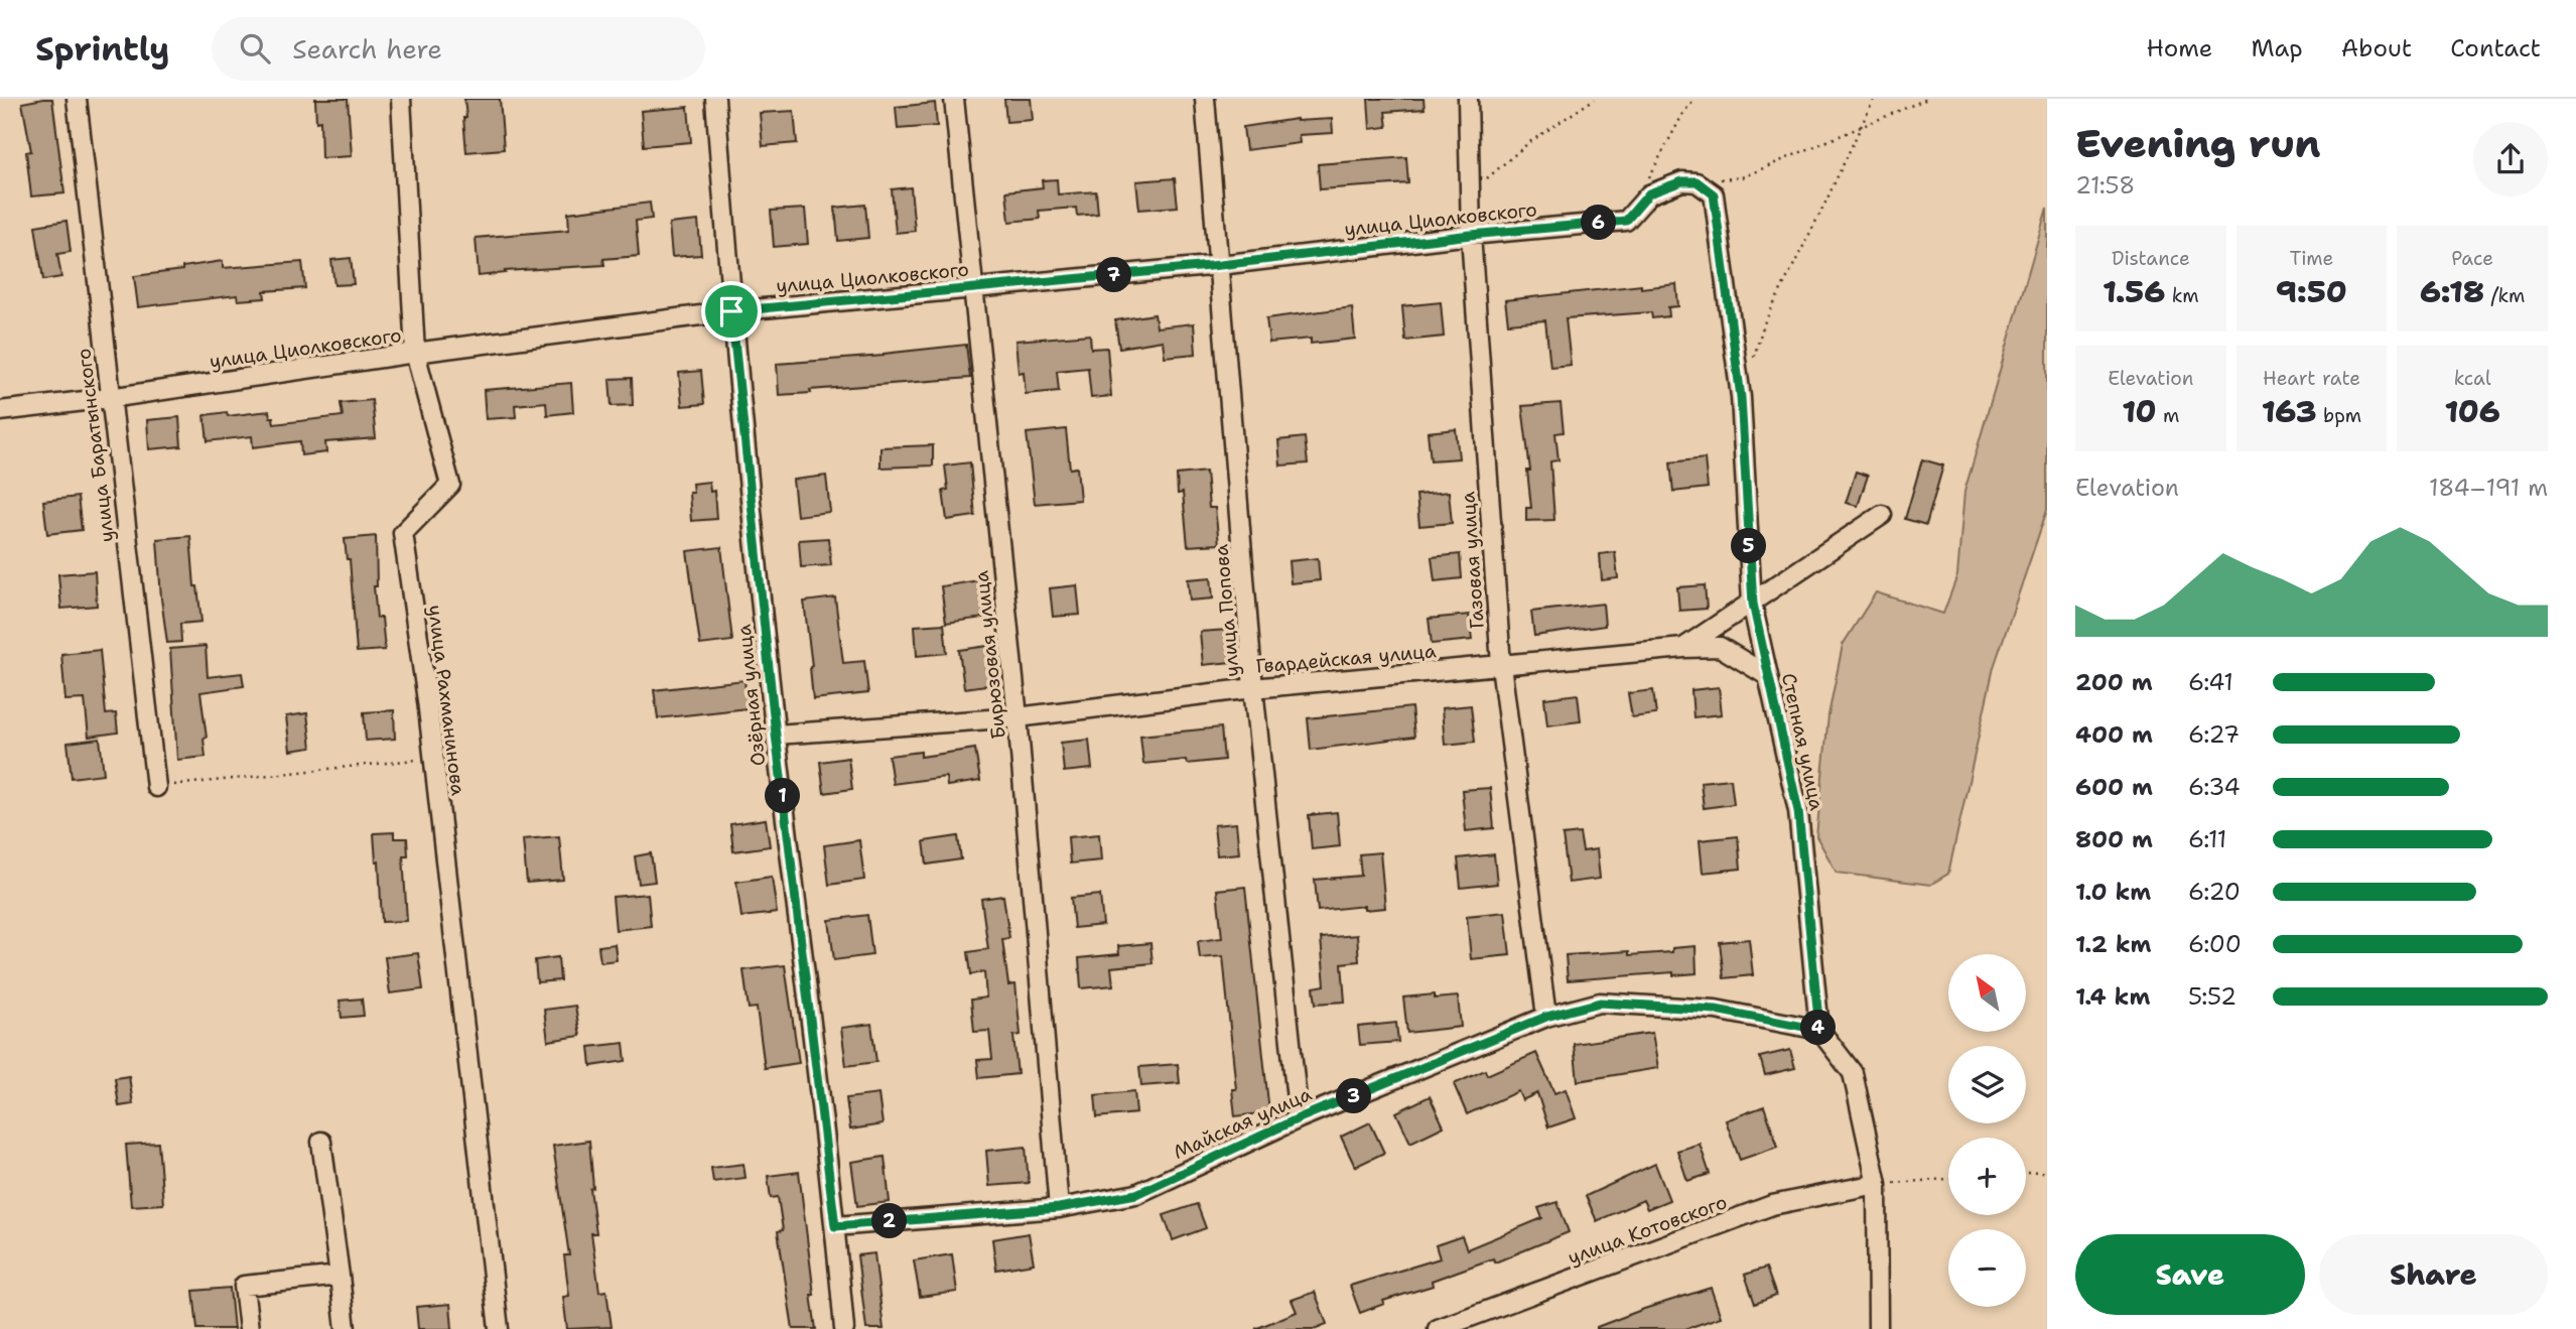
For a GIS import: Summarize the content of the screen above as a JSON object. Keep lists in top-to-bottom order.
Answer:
{
  "streets": {
    "street": [
      "улица Циолковского",
      "улица Баратынского",
      "Газовая улица",
      "улица Попова",
      "Бирюзовая улица",
      "Гвардейская улица",
      "Озёрная улица",
      "улица Рахманинова",
      "Степная улица",
      "Майская улица",
      "улица Котовского"
    ]
  },
  "crossings": [
    ["улица Циолковского", "улица Баратынского"],
    ["улица Циолковского", "Газовая улица"],
    ["улица Циолковского", "улица Попова"],
    ["улица Циолковского", "Бирюзовая улица"],
    ["улица Циолковского", "Озёрная улица"],
    ["улица Циолковского", "улица Рахманинова"],
    ["Газовая улица", "Гвардейская улица"],
    ["Газовая улица", "Майская улица"],
    ["улица Попова", "Гвардейская улица"],
    ["улица Попова", "Майская улица"],
    ["Бирюзовая улица", "Гвардейская улица"],
    ["Бирюзовая улица", "Майская улица"],
    ["Гвардейская улица", "Озёрная улица"],
    ["Гвардейская улица", "Степная улица"],
    ["Озёрная улица", "Майская улица"],
    ["Степная улица", "Майская улица"]
  ],
  "north": "top left",
  "page": {
    "header": "Sprintly",
    "search": "Search here",
    "nav": [
      "Home",
      "Map",
      "About",
      "Contact"
    ],
    "heading": ["Evening run", "21:58"],
    "pins": [
      "6",
      "7",
      "5",
      "1",
      "4",
      "3",
      "2"
    ],
    "stats": [
      ["Distance", "1.56 km"],
      ["Time", "9:50"],
      ["Pace", "6:18 /km"],
      ["Elevation", "10 m"],
      ["Heart rate", "163 bpm"],
      ["kcal", "106"]
    ],
    "chart": ["Elevation", "184–191 m"],
    "list": [
      {
        "name": "200 m",
        "note": "6:41"
      },
      {
        "name": "400 m",
        "note": "6:27"
      },
      {
        "name": "600 m",
        "note": "6:34"
      },
      {
        "name": "800 m",
        "note": "6:11"
      },
      {
        "name": "1.0 km",
        "note": "6:20"
      },
      {
        "name": "1.2 km",
        "note": "6:00"
      },
      {
        "name": "1.4 km",
        "note": "5:52"
      }
    ],
    "map_buttons": ["+", "−"],
    "buttons": ["Save", "Share"]
  }
}
